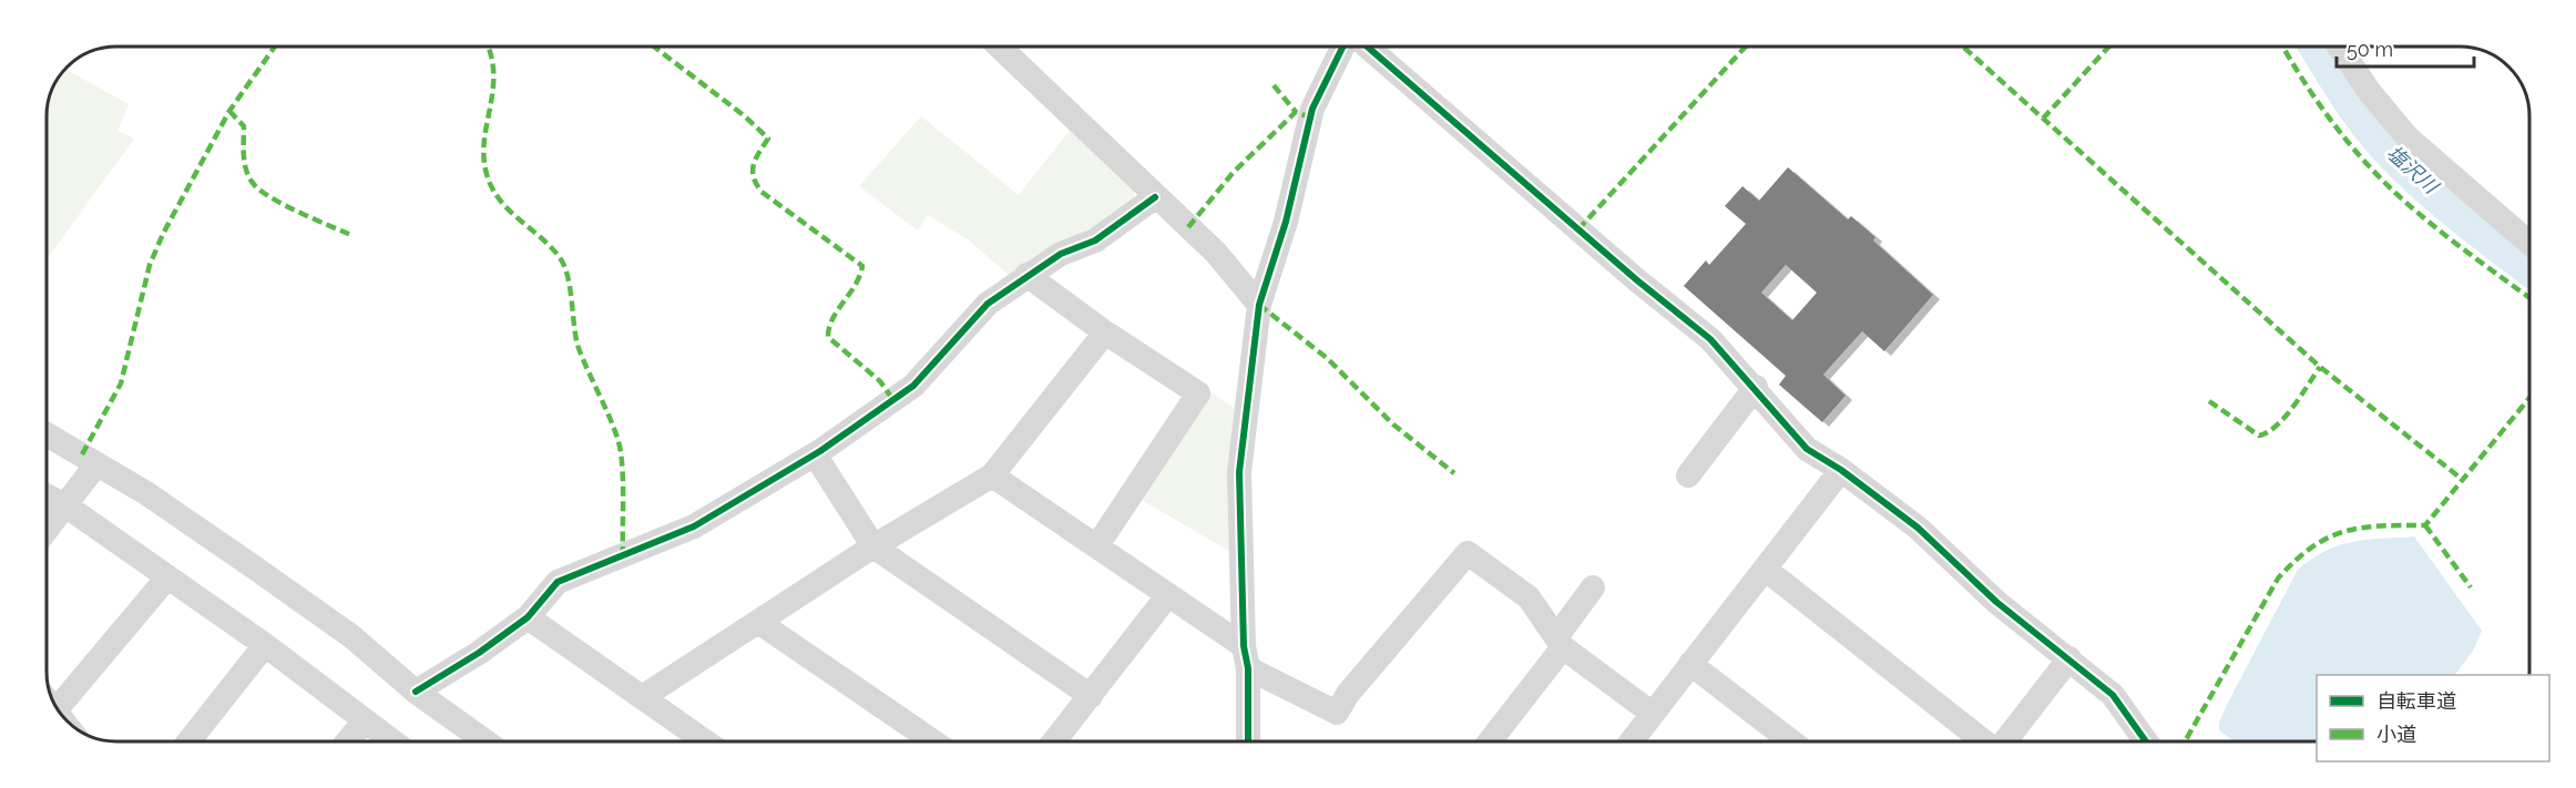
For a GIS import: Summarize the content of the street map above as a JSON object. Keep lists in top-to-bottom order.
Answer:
{
  "water": ["塩沢川"],
  "legend": ["自転車道", "小道"],
  "scale_bar": "50 m"
}
